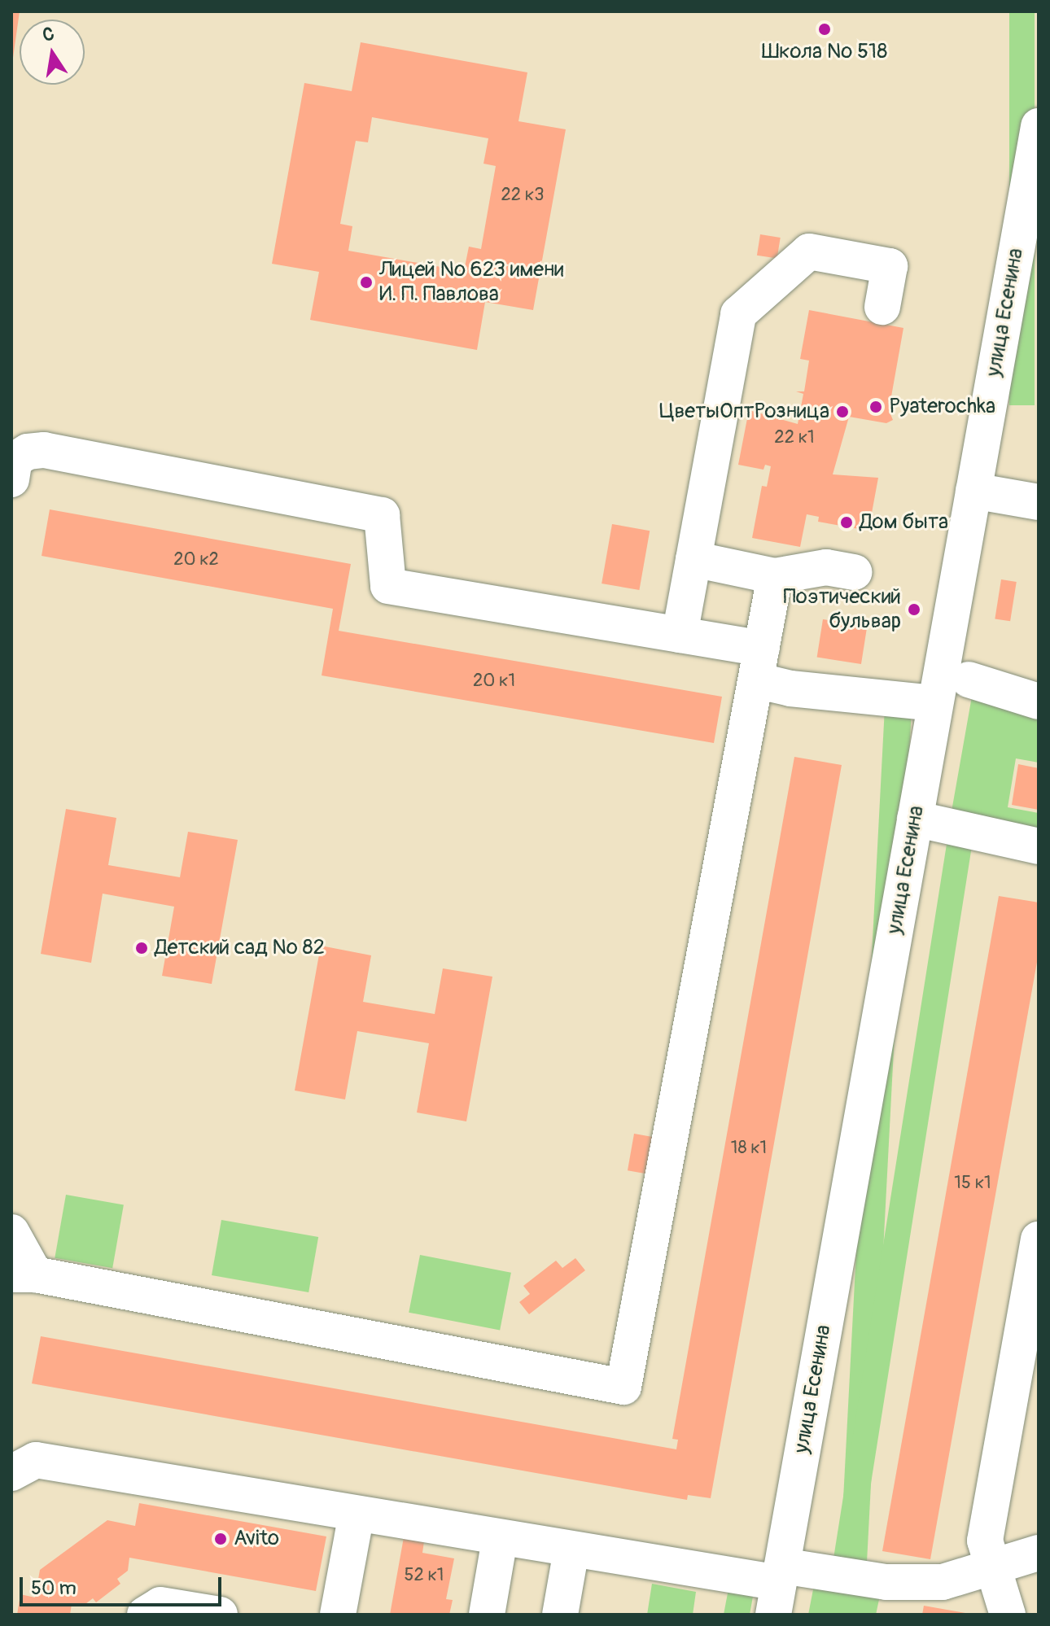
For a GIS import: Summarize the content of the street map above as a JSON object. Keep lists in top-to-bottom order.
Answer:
{
  "streets": {
    "street": ["улица Есенина"]
  },
  "places": [
    "Школа № 518",
    "Лицей № 623 имени И. П. Павлова",
    "Pyaterochka",
    "ЦветыОптРозница",
    "Дом быта",
    "Поэтический бульвар",
    "Детский сад № 82",
    "Avito"
  ],
  "house_numbers": [
    "22 к3",
    "22 к1",
    "20 к2",
    "20 к1",
    "18 к1",
    "15 к1",
    "52 к1"
  ],
  "scale_bar": "50 m",
  "north": "top"
}
